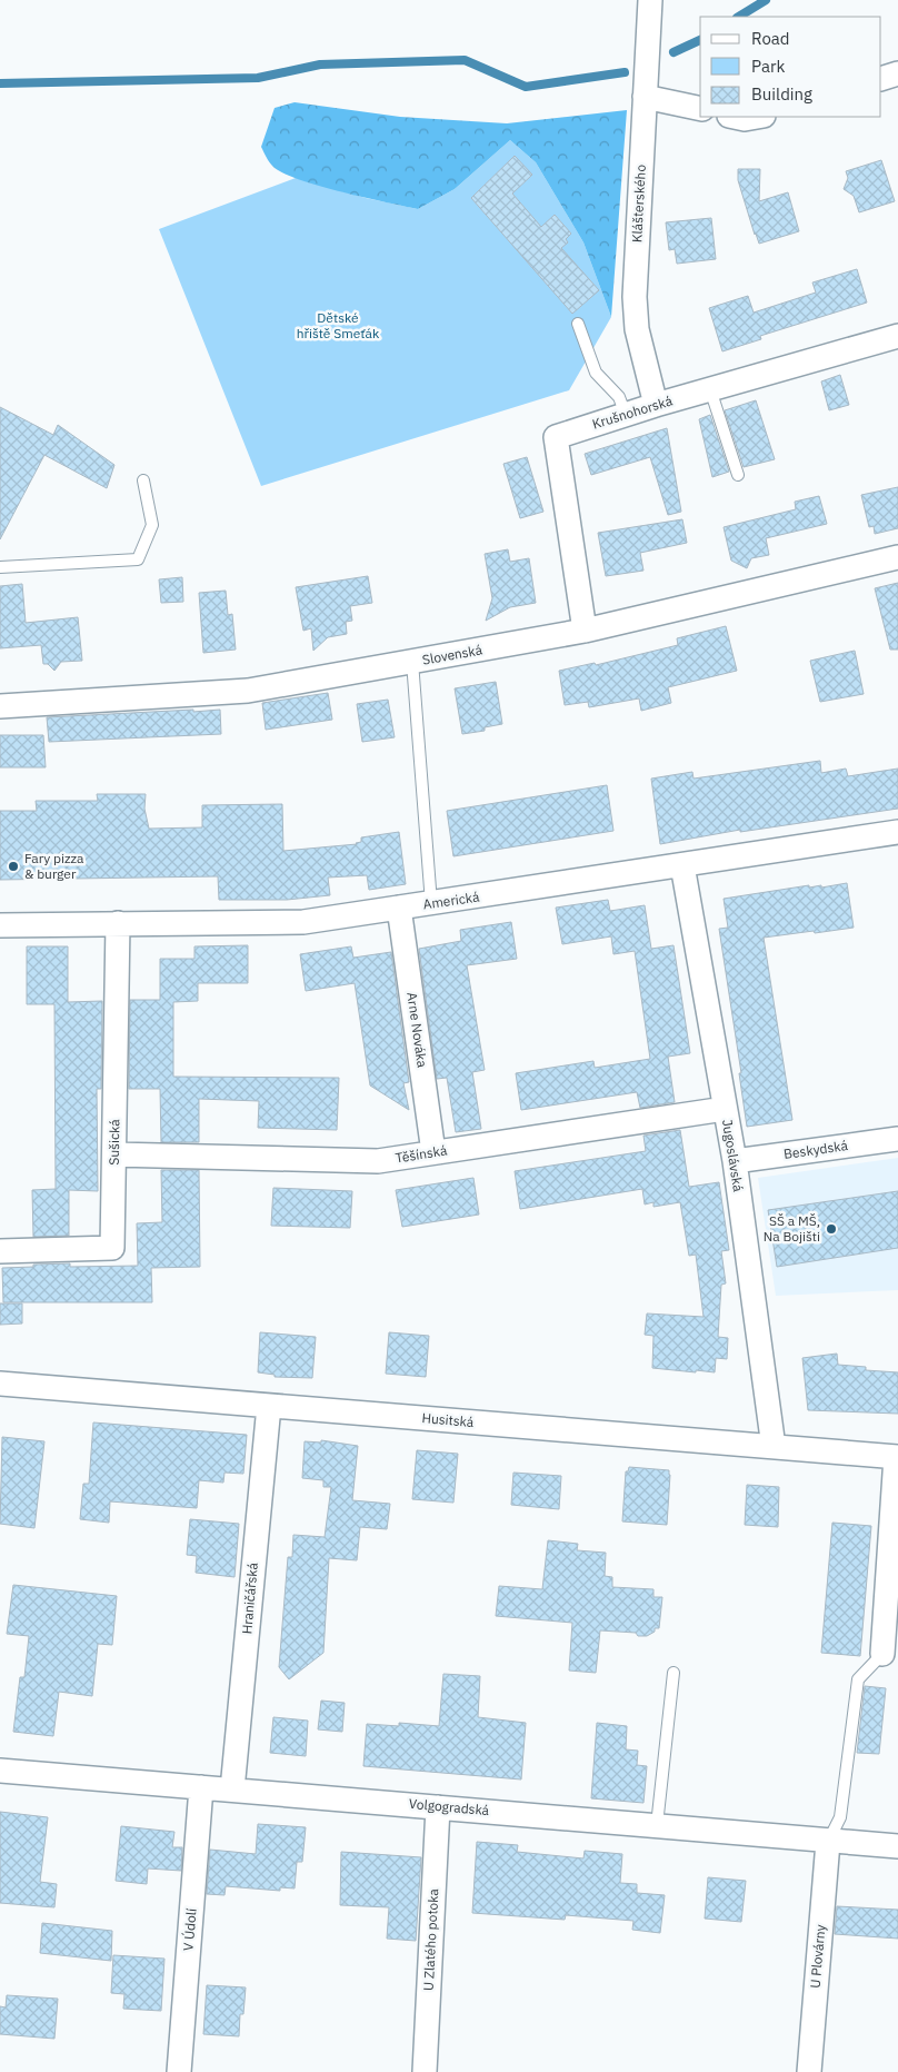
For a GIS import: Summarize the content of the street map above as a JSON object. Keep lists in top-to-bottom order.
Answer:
{
  "streets": {
    "street": [
      "Klášterského",
      "Krušnohorská",
      "Slovenská",
      "Americká",
      "Arne Nováka",
      "Sušická",
      "Beskydská",
      "Těšínská",
      "Jugoslávská",
      "Husitská",
      "Hraničářská",
      "Volgogradská",
      "V Údolí",
      "U Zlatého potoka",
      "U Plovárny"
    ]
  },
  "crossings": [
    ["Klášterského", "Krušnohorská"],
    ["Krušnohorská", "Slovenská"],
    ["Americká", "Arne Nováka"],
    ["Americká", "Sušická"],
    ["Americká", "Jugoslávská"],
    ["Arne Nováka", "Těšínská"],
    ["Sušická", "Těšínská"],
    ["Beskydská", "Jugoslávská"],
    ["Těšínská", "Jugoslávská"],
    ["Jugoslávská", "Husitská"],
    ["Husitská", "Hraničářská"],
    ["Hraničářská", "Volgogradská"],
    ["Volgogradská", "V Údolí"],
    ["Volgogradská", "U Zlatého potoka"],
    ["Volgogradská", "U Plovárny"]
  ],
  "parks": ["Dětské hřiště Smeťák"],
  "places": ["Fary pizza & burger", "SŠ a MŠ, Na Bojišti"],
  "legend": ["Road", "Park", "Building"]
}
